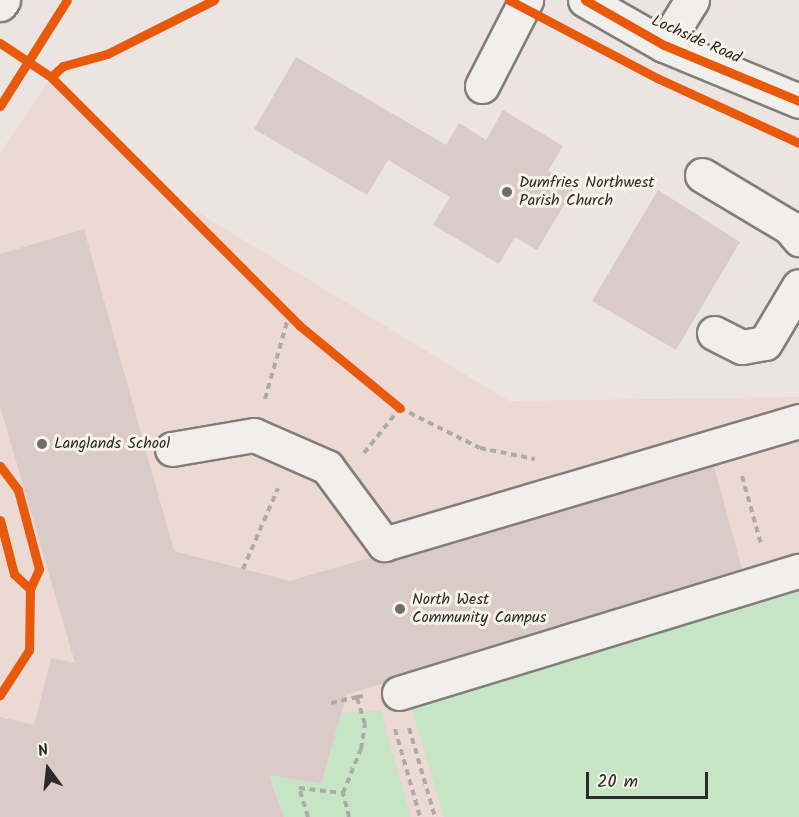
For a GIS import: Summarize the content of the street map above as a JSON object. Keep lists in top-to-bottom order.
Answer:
{
  "streets": {
    "street": ["Lochside Road"]
  },
  "places": ["Dumfries Northwest Parish Church", "Langlands School", "North West Community Campus"],
  "scale_bar": "20 m",
  "north": "top"
}
